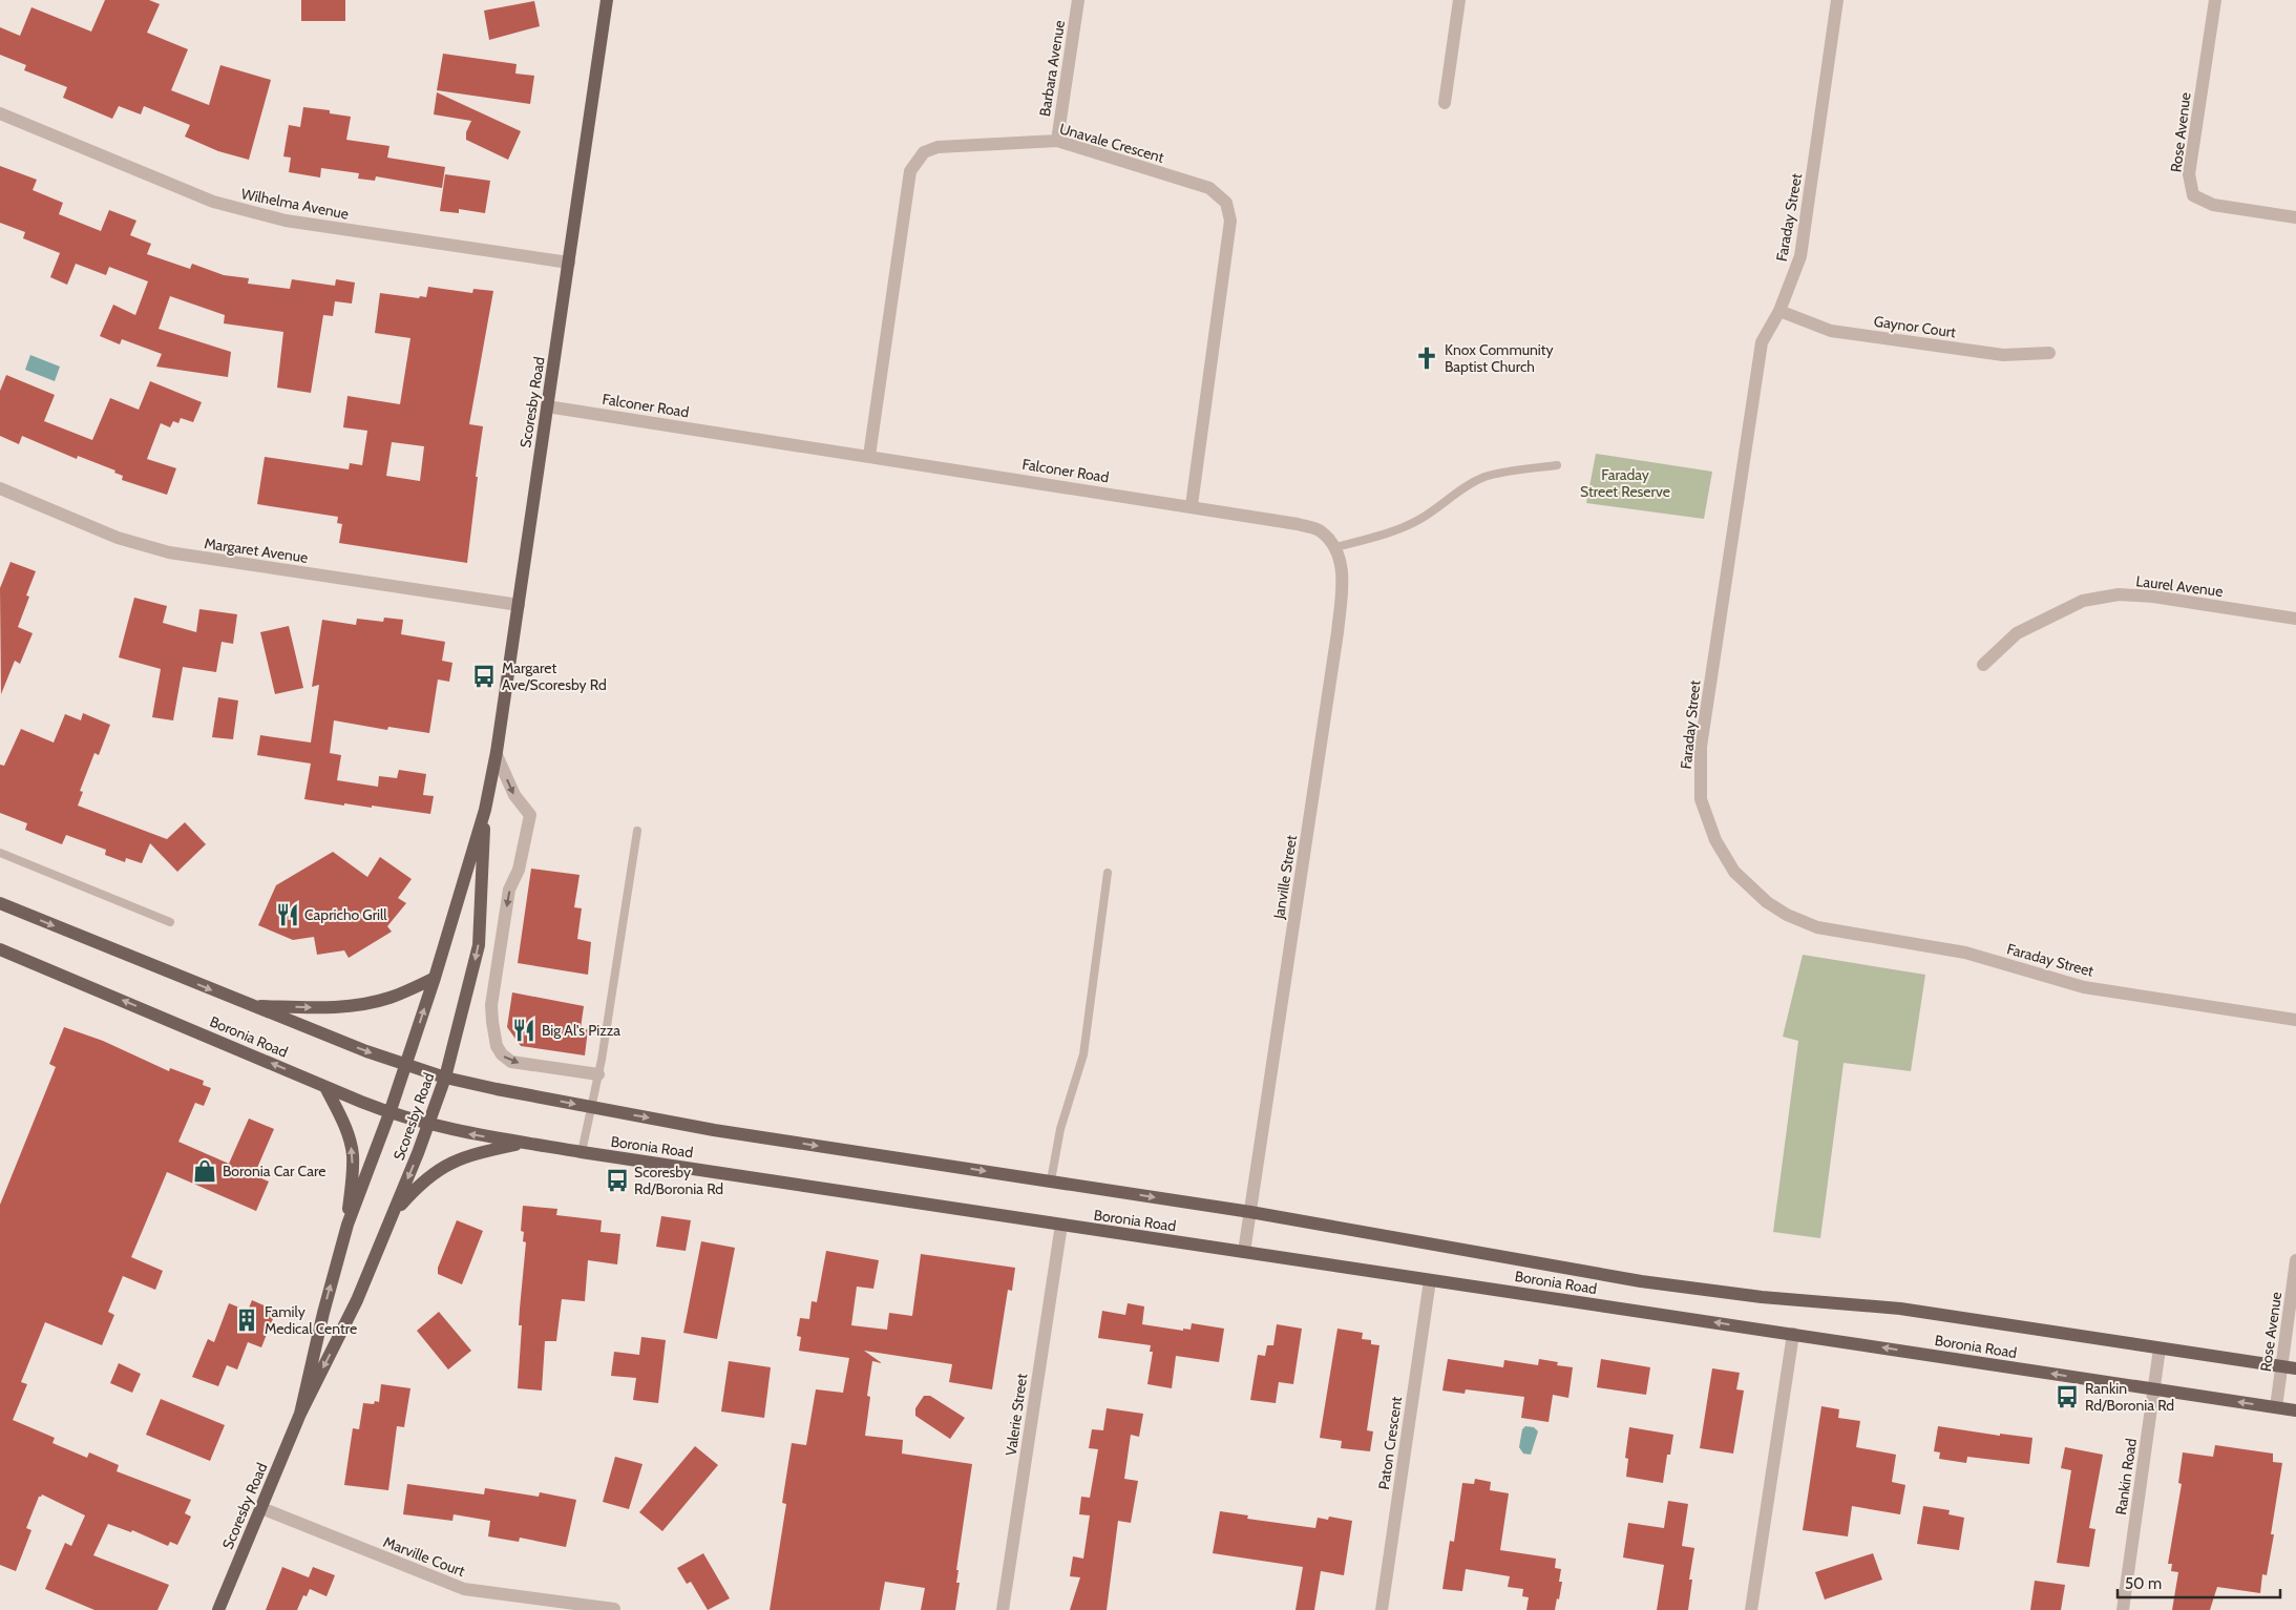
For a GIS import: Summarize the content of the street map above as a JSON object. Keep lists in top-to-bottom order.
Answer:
{
  "streets": {
    "main road": ["Scoresby Road", "Boronia Road"],
    "street": [
      "Barbara Avenue",
      "Rose Avenue",
      "Unavale Crescent",
      "Wilhelma Avenue",
      "Faraday Street",
      "Gaynor Court",
      "Falconer Road",
      "Margaret Avenue",
      "Laurel Avenue",
      "Janville Street",
      "Valerie Street",
      "Paton Crescent",
      "Rankin Road",
      "Marville Court"
    ]
  },
  "crossings": [
    ["Barbara Avenue", "Unavale Crescent"],
    ["Rose Avenue", "Boronia Road"],
    ["Unavale Crescent", "Falconer Road"],
    ["Wilhelma Avenue", "Scoresby Road"],
    ["Faraday Street", "Gaynor Court"],
    ["Scoresby Road", "Falconer Road"],
    ["Scoresby Road", "Margaret Avenue"],
    ["Scoresby Road", "Boronia Road"],
    ["Scoresby Road", "Marville Court"],
    ["Falconer Road", "Janville Street"],
    ["Janville Street", "Boronia Road"],
    ["Boronia Road", "Valerie Street"],
    ["Boronia Road", "Paton Crescent"],
    ["Boronia Road", "Rankin Road"]
  ],
  "parks": ["Faraday Street Reserve"],
  "places": {
    "church": ["Knox Community Baptist Church"],
    "bus stop": ["Margaret Ave/Scoresby Rd", "Scoresby Rd/Boronia Rd", "Rankin Rd/Boronia Rd"],
    "restaurant": ["Capricho Grill", "Big Al's Pizza"],
    "shop": ["Boronia Car Care"],
    "building": ["Family Medical Centre"]
  },
  "scale_bar": "50 m"
}
